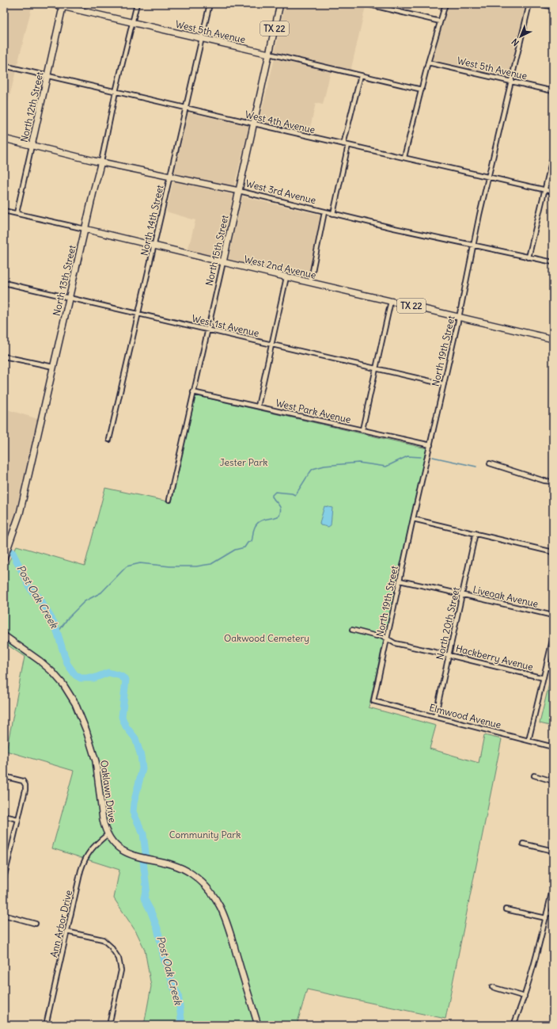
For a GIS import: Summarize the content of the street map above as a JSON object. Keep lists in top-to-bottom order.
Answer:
{
  "streets": {
    "street": [
      "TX 22",
      "West 5th Avenue",
      "North 12th Street",
      "West 4th Avenue",
      "West 3rd Avenue",
      "North 14th Street",
      "North 15th Street",
      "West 2nd Avenue",
      "North 13th Street",
      "West 1st Avenue",
      "North 19th Street",
      "West Park Avenue",
      "Liveoak Avenue",
      "North 20th Street",
      "Hackberry Avenue",
      "Elmwood Avenue",
      "Oaklawn Drive",
      "Ann Arbor Drive"
    ]
  },
  "crossings": [
    ["West 5th Avenue", "North 12th Street"],
    ["West 5th Avenue", "North 14th Street"],
    ["West 5th Avenue", "North 15th Street"],
    ["West 5th Avenue", "North 13th Street"],
    ["West 5th Avenue", "North 19th Street"],
    ["North 12th Street", "West 4th Avenue"],
    ["North 12th Street", "West 3rd Avenue"],
    ["North 12th Street", "West 2nd Avenue"],
    ["West 4th Avenue", "North 14th Street"],
    ["West 4th Avenue", "North 15th Street"],
    ["West 4th Avenue", "North 13th Street"],
    ["West 4th Avenue", "North 19th Street"],
    ["West 3rd Avenue", "North 14th Street"],
    ["West 3rd Avenue", "North 15th Street"],
    ["West 3rd Avenue", "North 13th Street"],
    ["West 3rd Avenue", "North 19th Street"],
    ["North 14th Street", "West 2nd Avenue"],
    ["North 14th Street", "West 1st Avenue"],
    ["North 15th Street", "West 2nd Avenue"],
    ["North 15th Street", "West 1st Avenue"],
    ["North 15th Street", "West Park Avenue"],
    ["West 2nd Avenue", "North 13th Street"],
    ["West 2nd Avenue", "North 19th Street"],
    ["North 13th Street", "West 1st Avenue"],
    ["West 1st Avenue", "North 19th Street"],
    ["North 19th Street", "West Park Avenue"],
    ["North 19th Street", "Liveoak Avenue"],
    ["North 19th Street", "Hackberry Avenue"],
    ["North 19th Street", "Elmwood Avenue"],
    ["Liveoak Avenue", "North 20th Street"],
    ["North 20th Street", "Hackberry Avenue"],
    ["North 20th Street", "Elmwood Avenue"],
    ["Oaklawn Drive", "Ann Arbor Drive"]
  ],
  "water": ["Post Oak Creek"],
  "parks": ["Jester Park", "Oakwood Cemetery", "Community Park"],
  "north": "bottom left"
}
